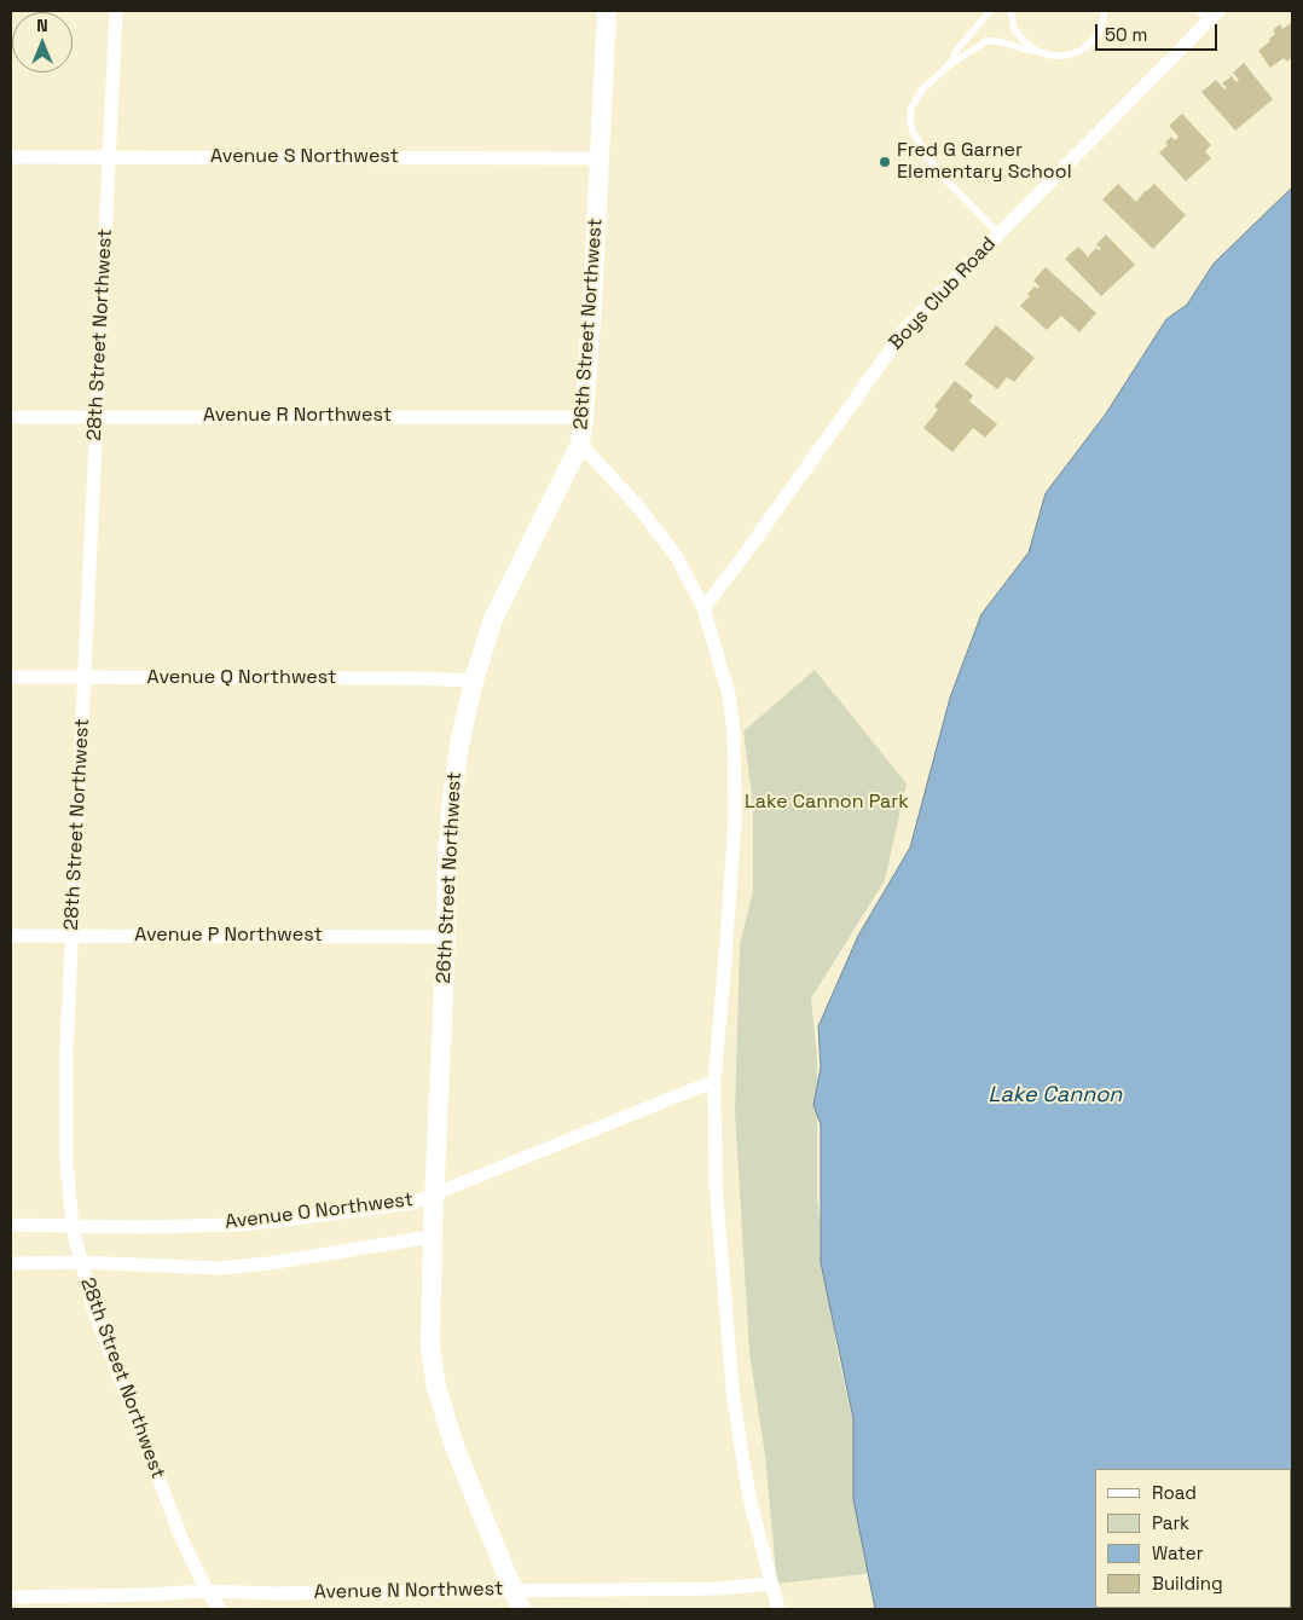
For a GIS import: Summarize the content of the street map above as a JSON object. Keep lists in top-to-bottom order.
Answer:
{
  "streets": {
    "street": [
      "Avenue S Northwest",
      "Boys Club Road",
      "26th Street Northwest",
      "28th Street Northwest",
      "Avenue R Northwest",
      "Avenue Q Northwest",
      "Avenue P Northwest",
      "Avenue O Northwest",
      "Avenue N Northwest"
    ]
  },
  "crossings": [
    ["Avenue S Northwest", "26th Street Northwest"],
    ["Avenue S Northwest", "28th Street Northwest"],
    ["26th Street Northwest", "Avenue R Northwest"],
    ["26th Street Northwest", "Avenue Q Northwest"],
    ["26th Street Northwest", "Avenue P Northwest"],
    ["26th Street Northwest", "Avenue O Northwest"],
    ["26th Street Northwest", "Avenue N Northwest"],
    ["28th Street Northwest", "Avenue R Northwest"],
    ["28th Street Northwest", "Avenue Q Northwest"],
    ["28th Street Northwest", "Avenue P Northwest"],
    ["28th Street Northwest", "Avenue O Northwest"],
    ["28th Street Northwest", "Avenue N Northwest"]
  ],
  "water": ["Lake Cannon"],
  "parks": ["Lake Cannon Park"],
  "places": ["Fred G Garner Elementary School"],
  "legend": [
    "Road",
    "Park",
    "Water",
    "Building"
  ],
  "scale_bar": "50 m",
  "north": "top"
}
